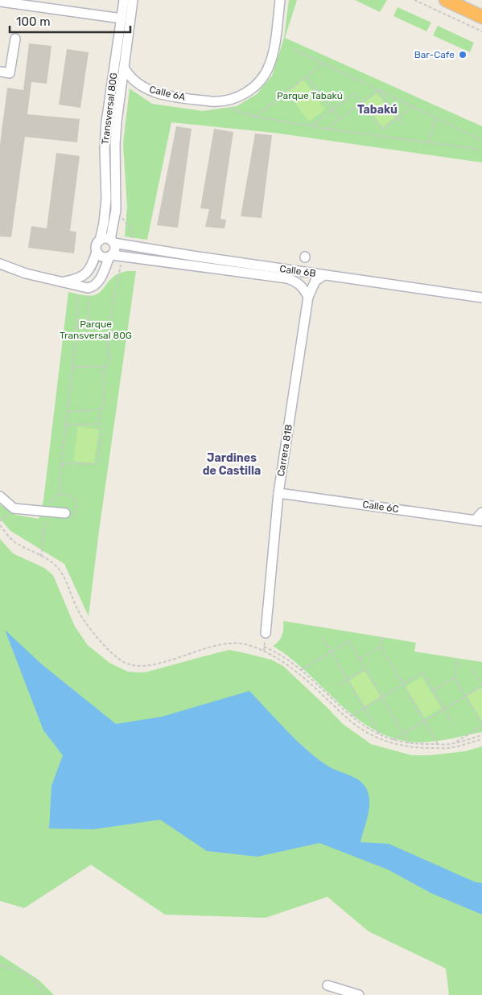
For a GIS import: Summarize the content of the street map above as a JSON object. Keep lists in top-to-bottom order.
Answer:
{
  "streets": {
    "street": [
      "Calle 6A",
      "Transversal 80G",
      "Calle 6B",
      "Carrera 81B",
      "Calle 6C"
    ]
  },
  "crossings": [
    ["Calle 6A", "Transversal 80G"],
    ["Transversal 80G", "Calle 6B"],
    ["Calle 6B", "Carrera 81B"],
    ["Carrera 81B", "Calle 6C"]
  ],
  "districts": ["Tabakú", "Jardines de Castilla"],
  "parks": ["Parque Tabakú", "Parque Transversal 80G"],
  "places": ["Bar-Cafe"],
  "scale_bar": "100 m"
}
